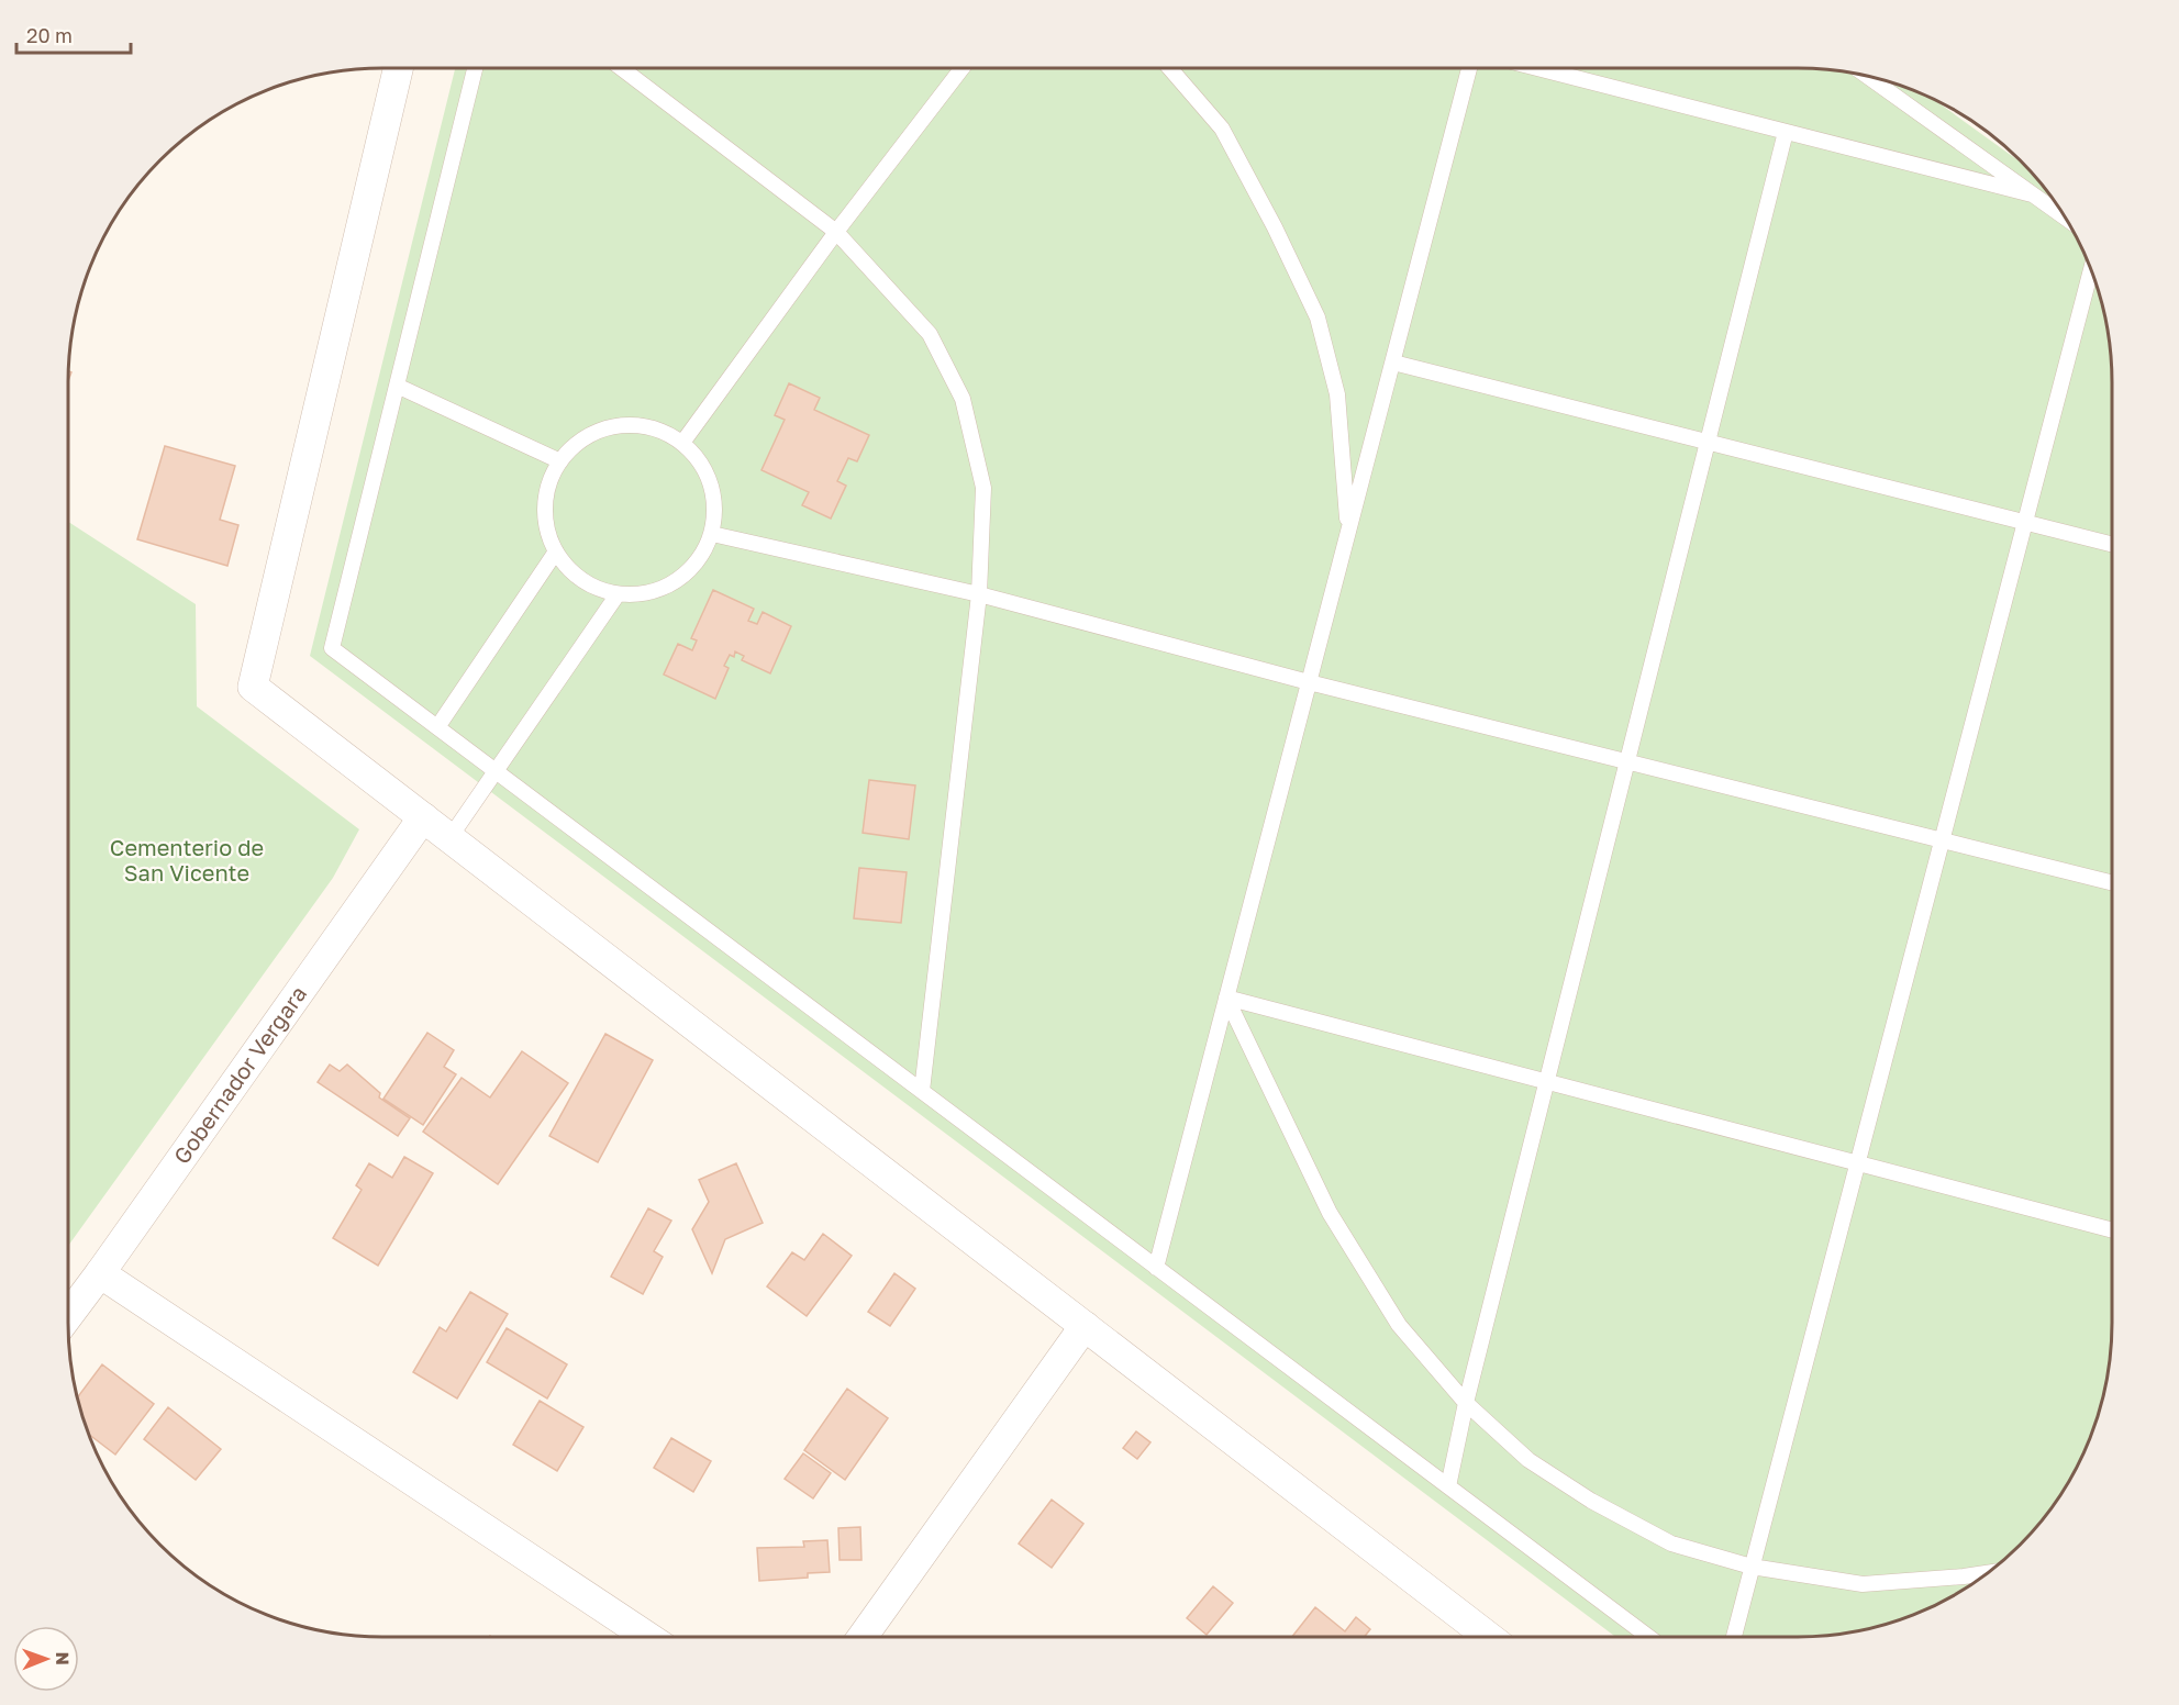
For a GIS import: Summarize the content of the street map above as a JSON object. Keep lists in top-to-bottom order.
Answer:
{
  "streets": {
    "street": ["Gobernador Vergara"]
  },
  "parks": ["Cementerio de San Vicente"],
  "scale_bar": "20 m",
  "north": "right"
}
